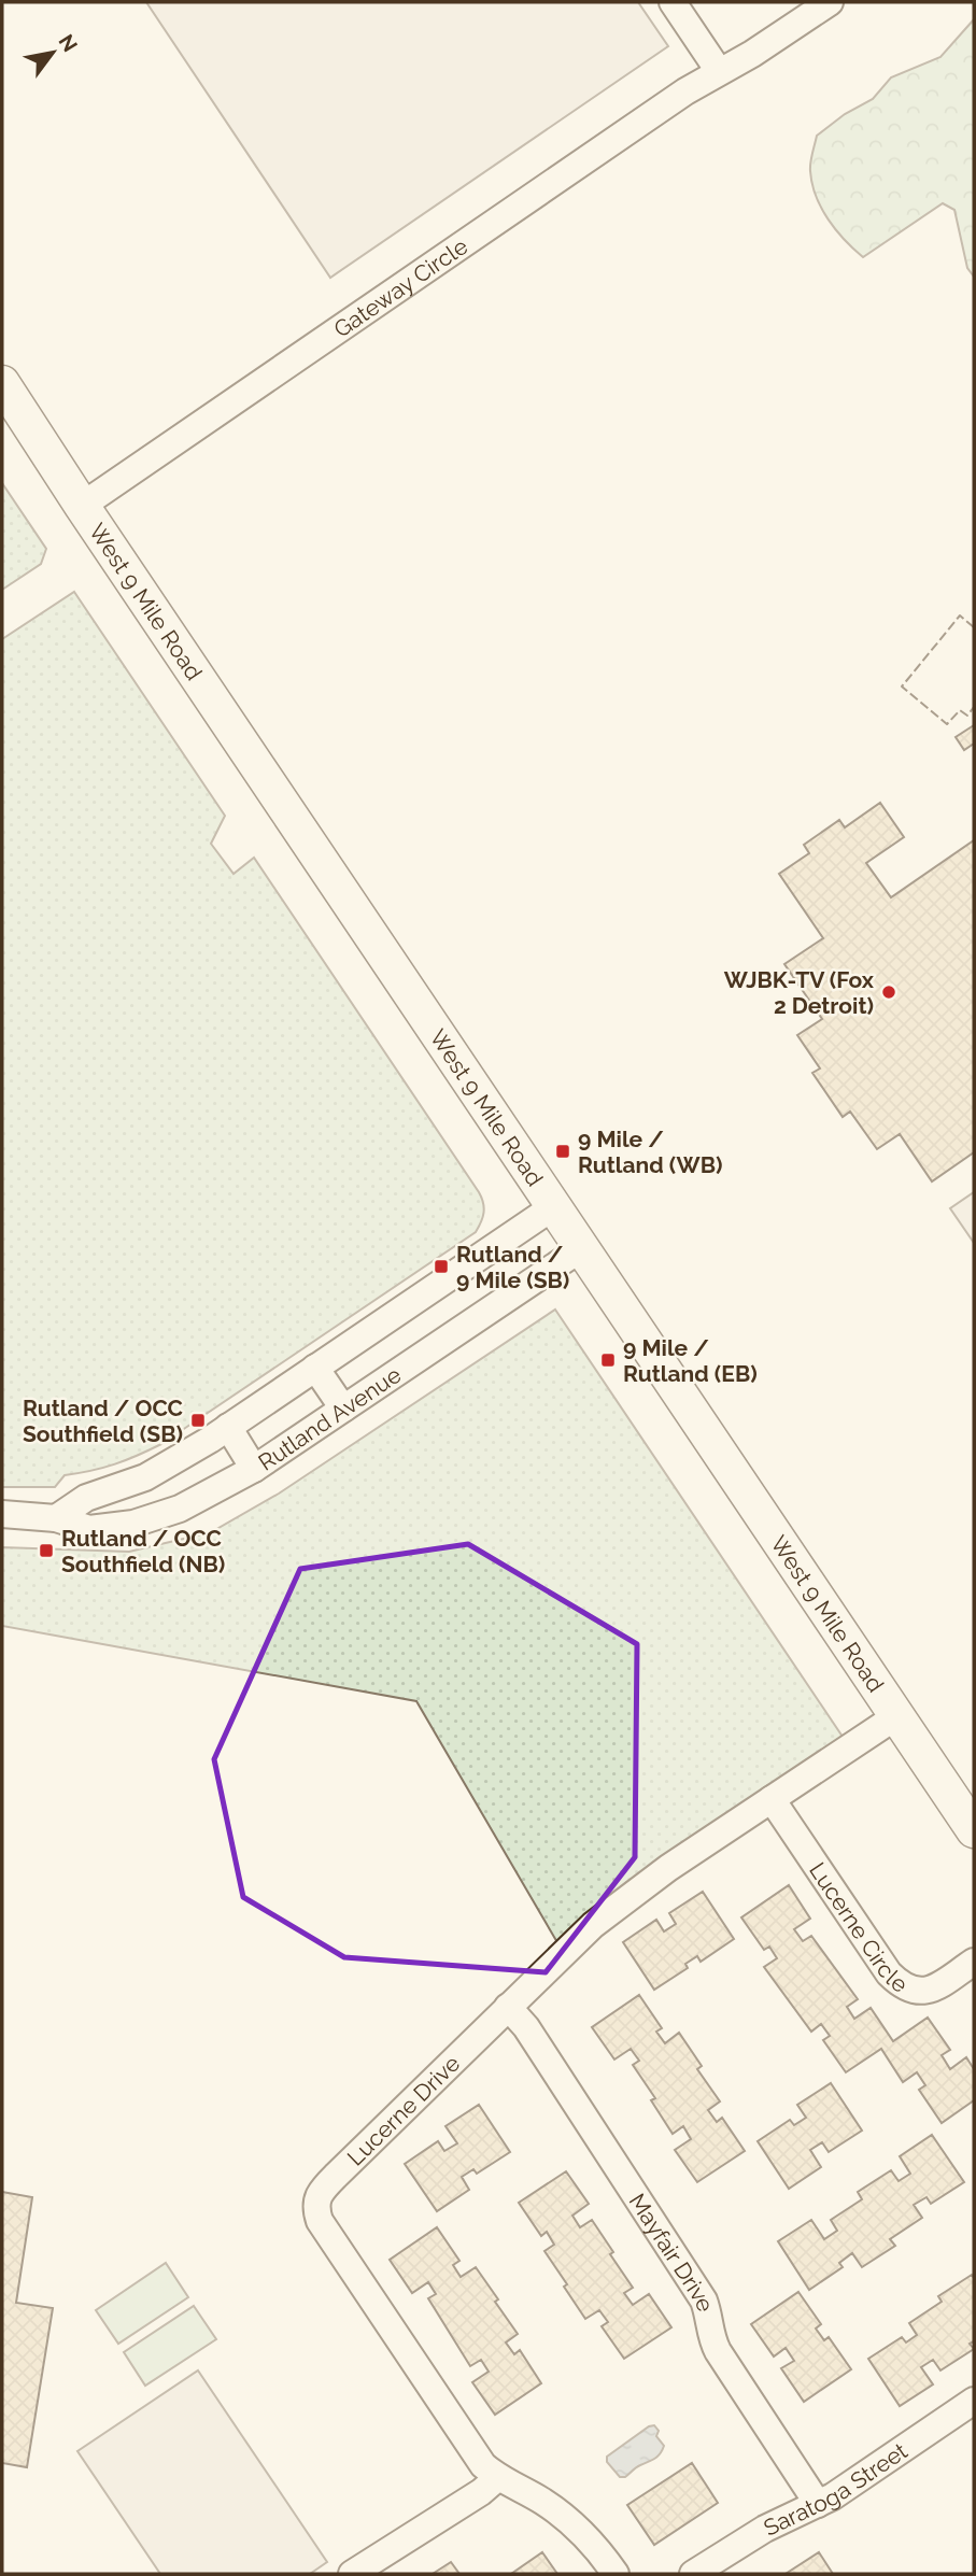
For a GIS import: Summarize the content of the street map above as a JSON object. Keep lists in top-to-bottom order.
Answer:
{
  "streets": {
    "main road": ["West 9 Mile Road"],
    "street": [
      "Gateway Circle",
      "Rutland Avenue",
      "Lucerne Circle",
      "Lucerne Drive",
      "Mayfair Drive",
      "Saratoga Street"
    ]
  },
  "crossings": [
    ["Gateway Circle", "West 9 Mile Road"],
    ["West 9 Mile Road", "Rutland Avenue"],
    ["West 9 Mile Road", "Lucerne Drive"],
    ["Lucerne Circle", "Lucerne Drive"],
    ["Lucerne Drive", "Mayfair Drive"],
    ["Mayfair Drive", "Saratoga Street"]
  ],
  "places": {
    "other": ["WJBK-TV (Fox 2 Detroit)"],
    "transit": [
      "9 Mile / Rutland (WB)",
      "Rutland / 9 Mile (SB)",
      "9 Mile / Rutland (EB)",
      "Rutland / OCC Southfield (SB)",
      "Rutland / OCC Southfield (NB)"
    ]
  },
  "north": "top right"
}
